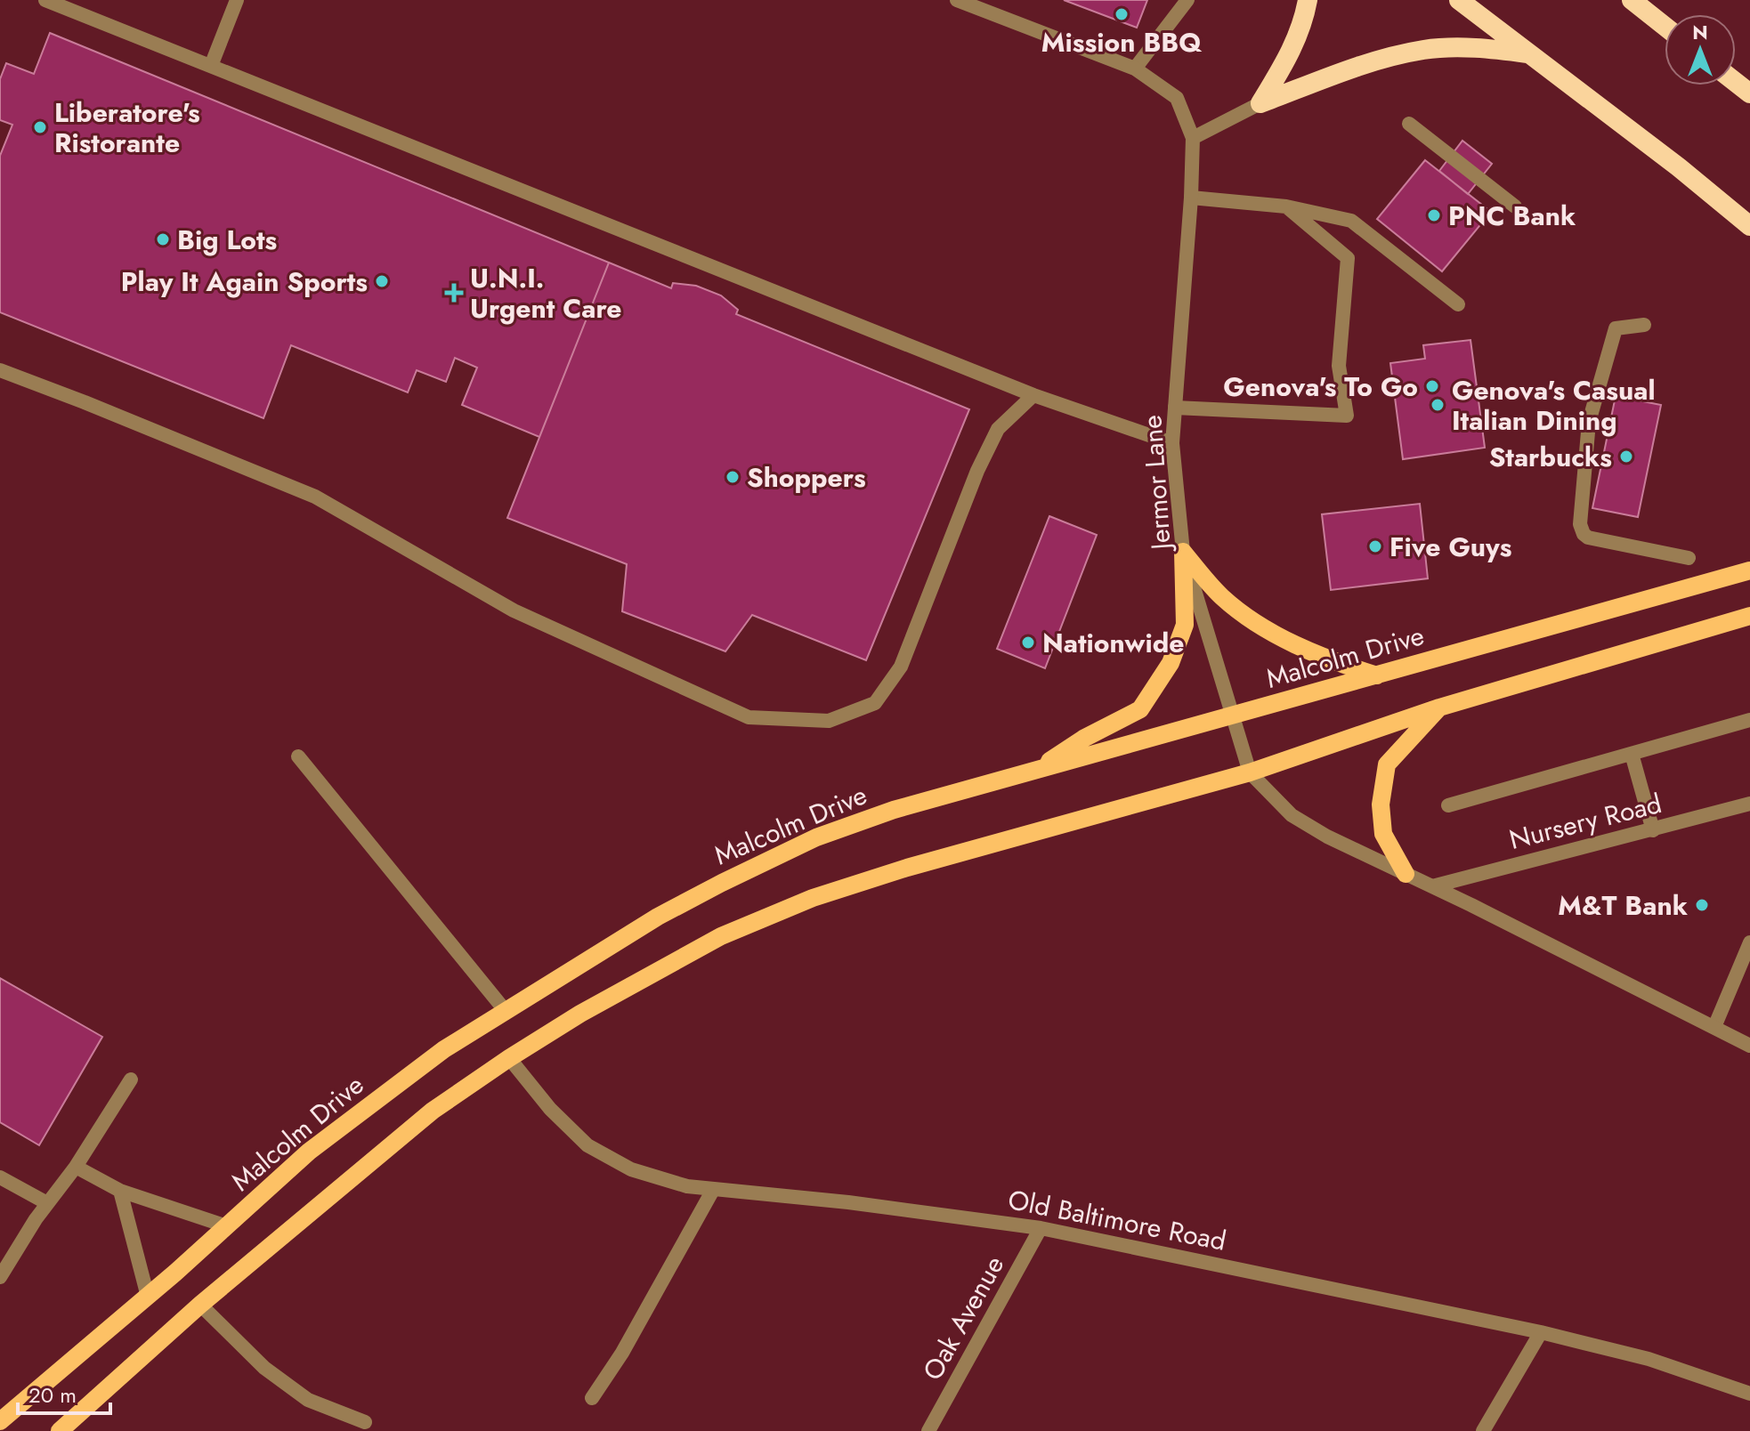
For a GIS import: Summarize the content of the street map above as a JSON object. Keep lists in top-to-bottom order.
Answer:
{
  "streets": {
    "main road": ["Malcolm Drive"],
    "street": [
      "Jermor Lane",
      "Nursery Road",
      "Old Baltimore Road",
      "Oak Avenue"
    ]
  },
  "crossings": [
    ["Jermor Lane", "Malcolm Drive"],
    ["Old Baltimore Road", "Oak Avenue"]
  ],
  "places": {
    "other": [
      "Mission BBQ",
      "Liberatore's Ristorante",
      "PNC Bank",
      "Big Lots",
      "Play It Again Sports",
      "Genova's To Go",
      "Genova's Casual Italian Dining",
      "Starbucks",
      "Shoppers",
      "Five Guys",
      "Nationwide",
      "M&T Bank"
    ],
    "health": ["U.N.I. Urgent Care"]
  },
  "scale_bar": "20 m",
  "north": "top"
}
